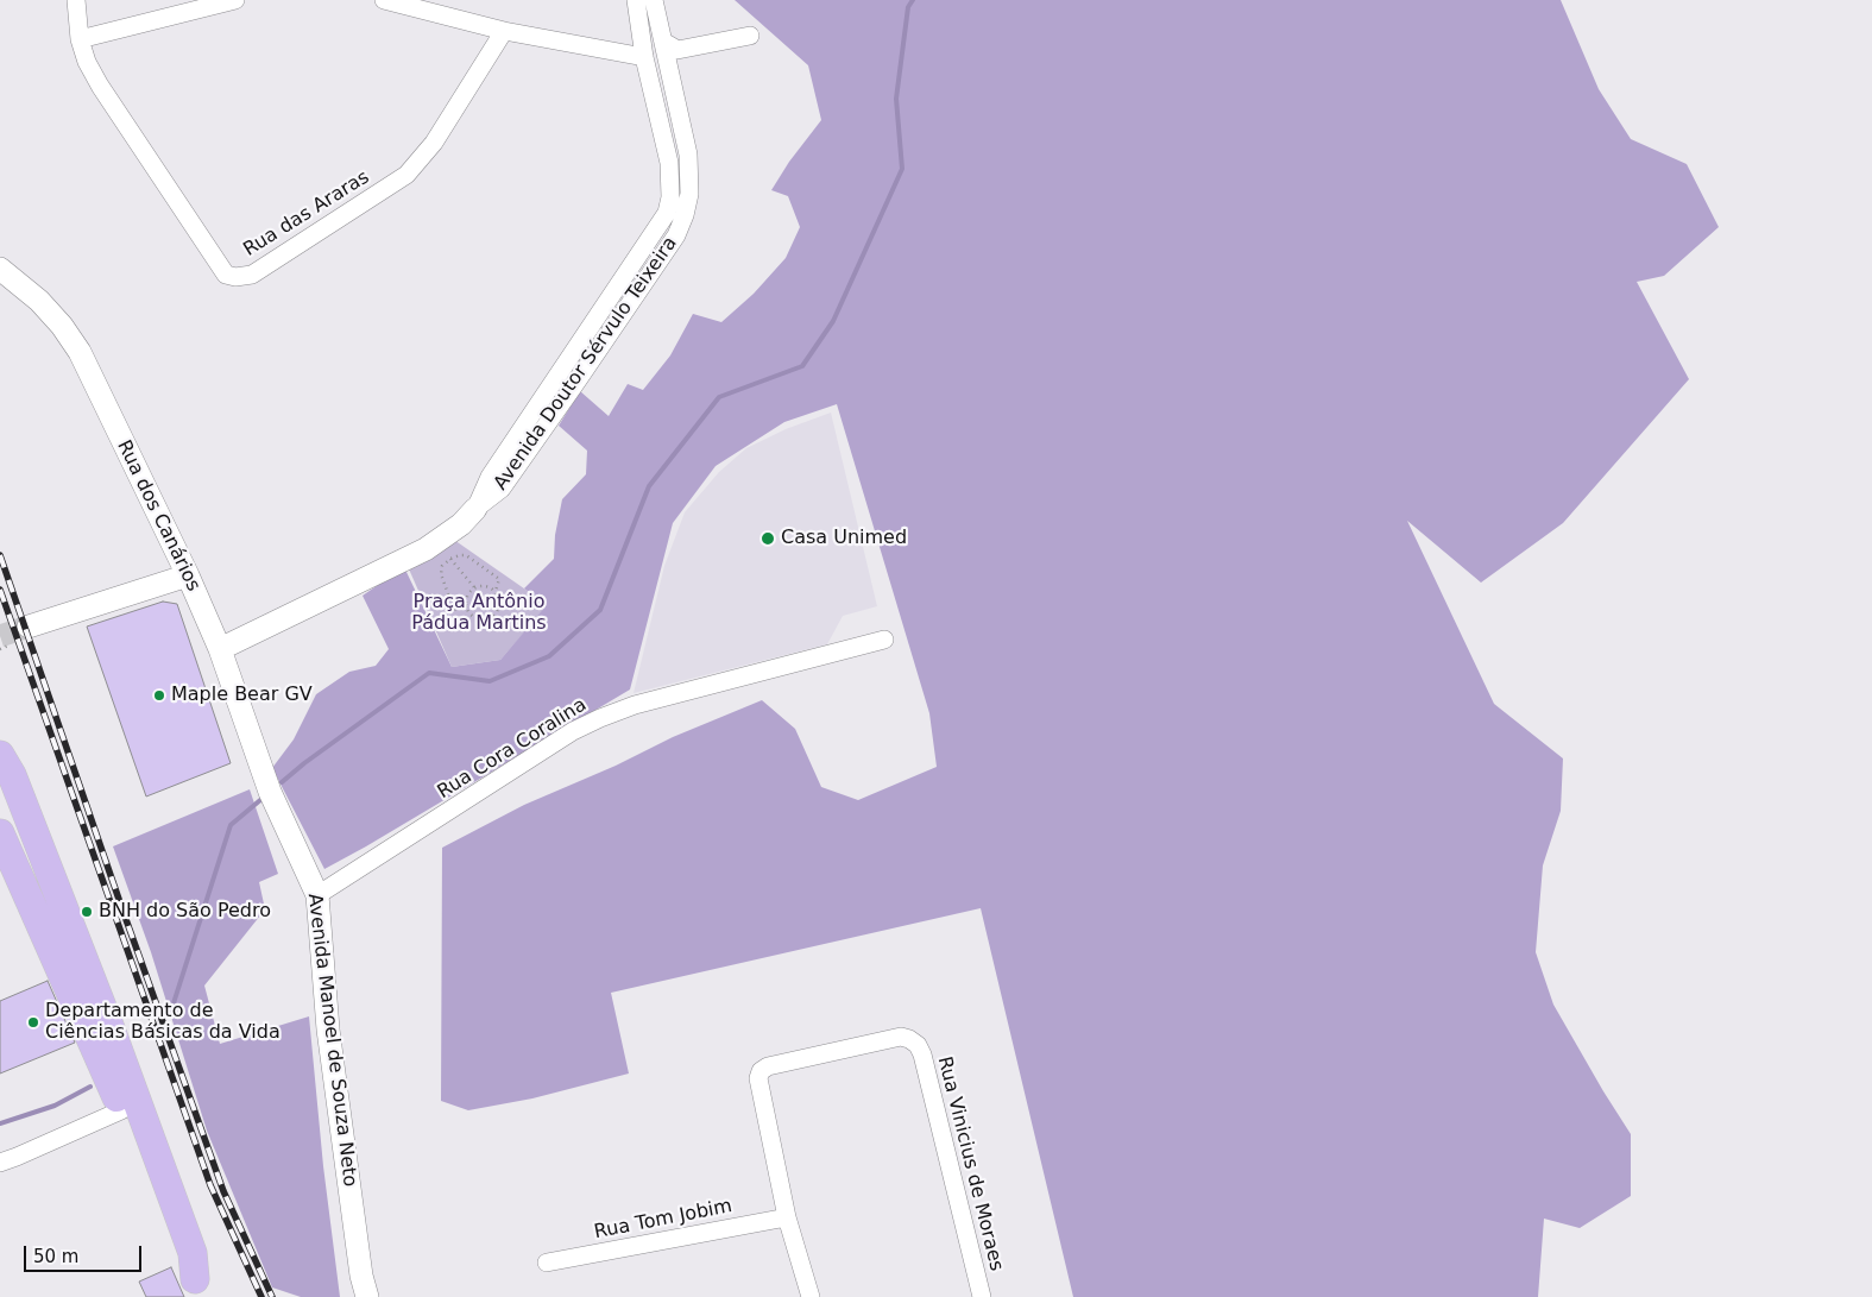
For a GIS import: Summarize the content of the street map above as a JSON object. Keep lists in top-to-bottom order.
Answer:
{
  "streets": {
    "street": [
      "Rua das Araras",
      "Avenida Doutor Sérvulo Teixeira",
      "Rua dos Canários",
      "Rua Cora Coralina",
      "Avenida Manoel de Souza Neto",
      "Rua Vinicius de Moraes",
      "Rua Tom Jobim"
    ]
  },
  "crossings": [
    ["Avenida Doutor Sérvulo Teixeira", "Rua dos Canários"],
    ["Rua dos Canários", "Avenida Manoel de Souza Neto"],
    ["Rua Cora Coralina", "Avenida Manoel de Souza Neto"],
    ["Rua Vinicius de Moraes", "Rua Tom Jobim"]
  ],
  "parks": ["Praça Antônio Pádua Martins"],
  "places": [
    "Casa Unimed",
    "Maple Bear GV",
    "BNH do São Pedro",
    "Departamento de Ciências Básicas da Vida"
  ],
  "scale_bar": "50 m"
}
